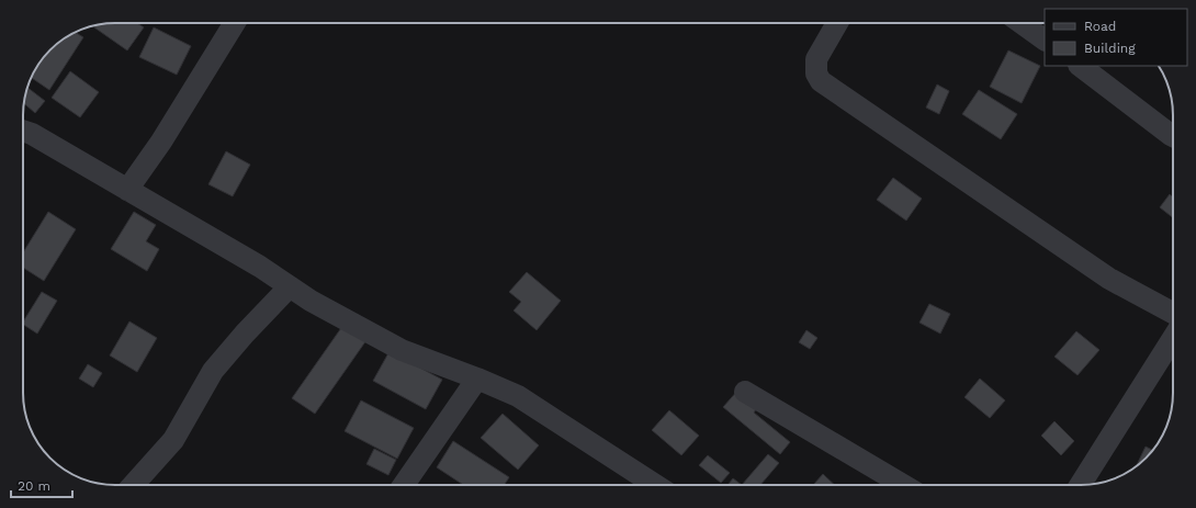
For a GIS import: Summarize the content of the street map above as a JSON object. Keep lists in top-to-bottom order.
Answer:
{
  "legend": ["Road", "Building"],
  "scale_bar": "20 m"
}
